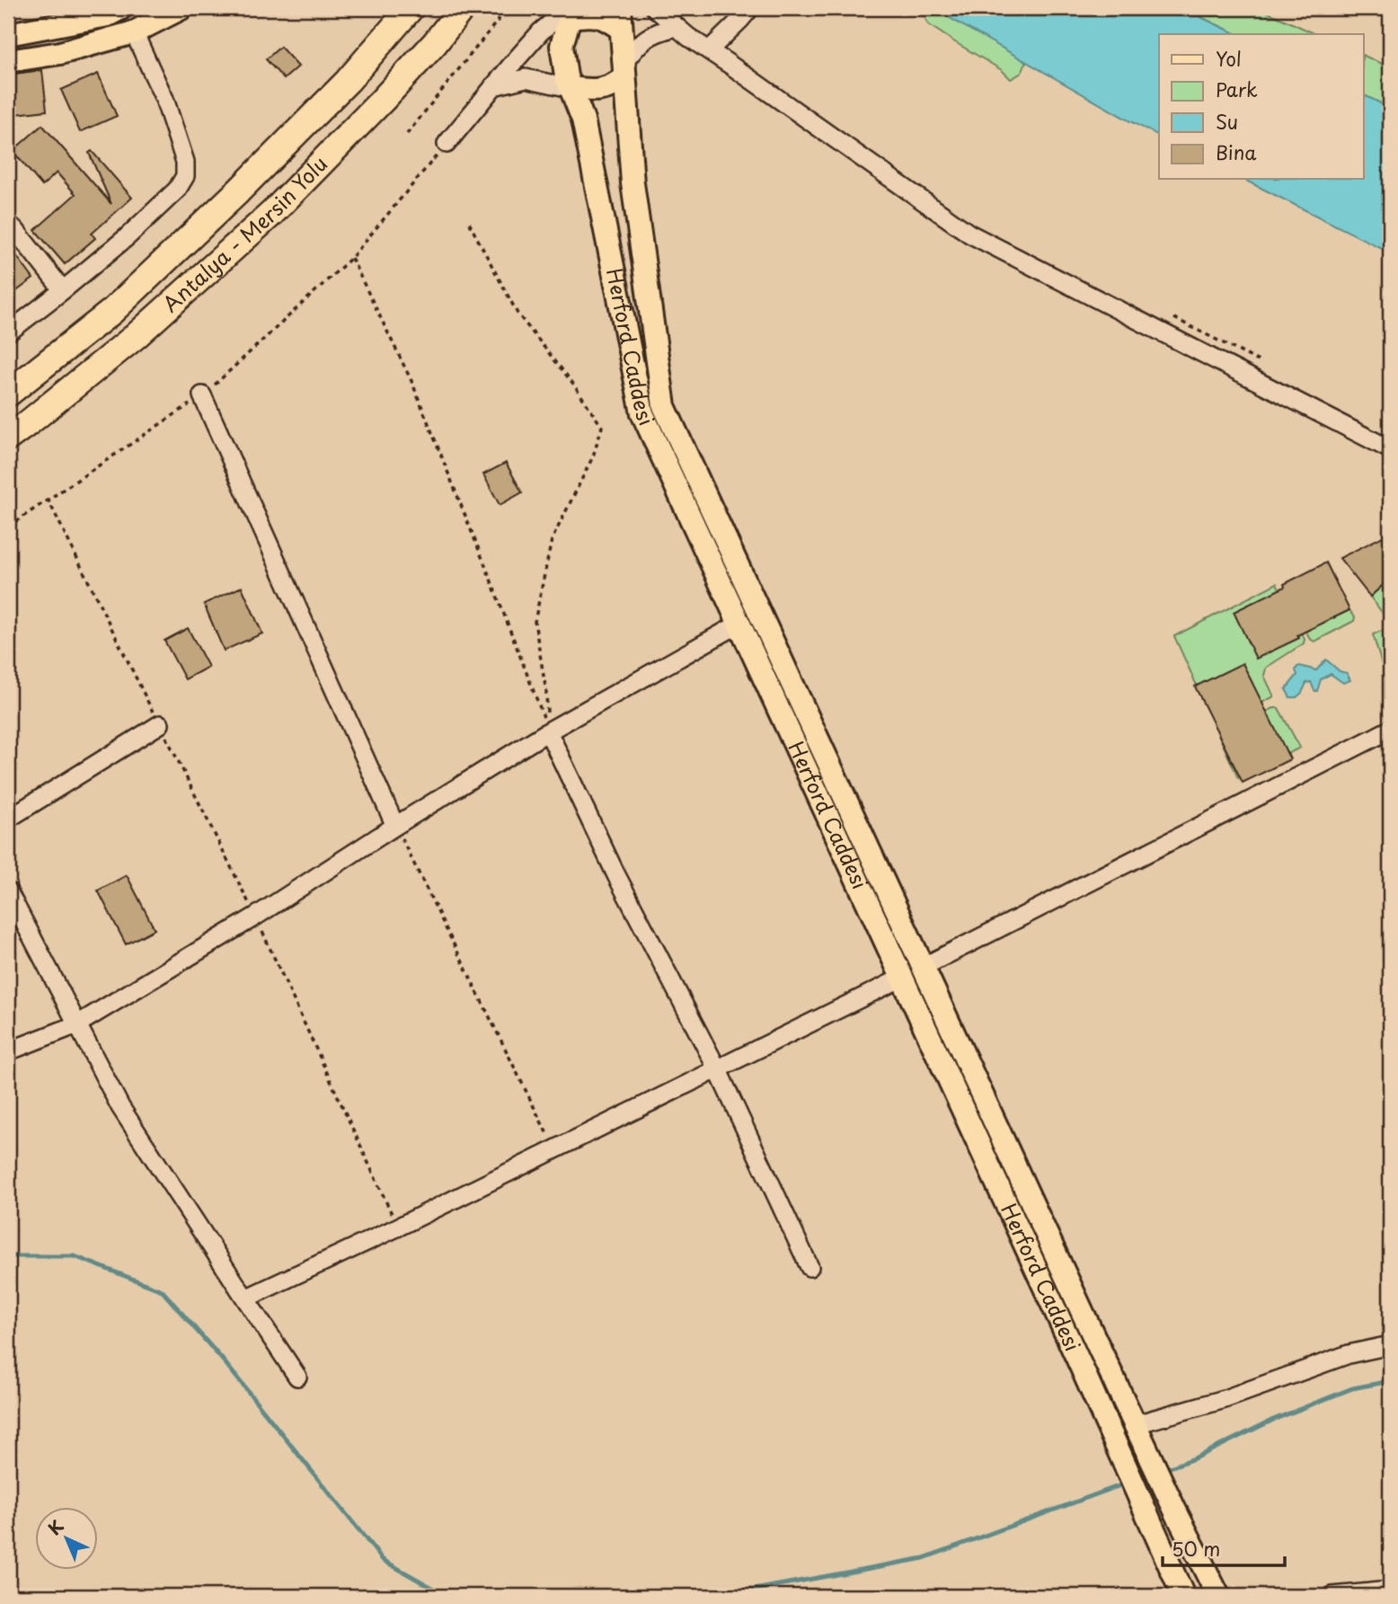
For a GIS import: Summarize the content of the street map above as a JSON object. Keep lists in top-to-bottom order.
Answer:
{
  "streets": {
    "highway": ["Antalya - Mersin Yolu"],
    "main road": ["Herford Caddesi"]
  },
  "legend": [
    "Yol",
    "Park",
    "Su",
    "Bina"
  ],
  "scale_bar": "50 m",
  "north": "top left"
}
